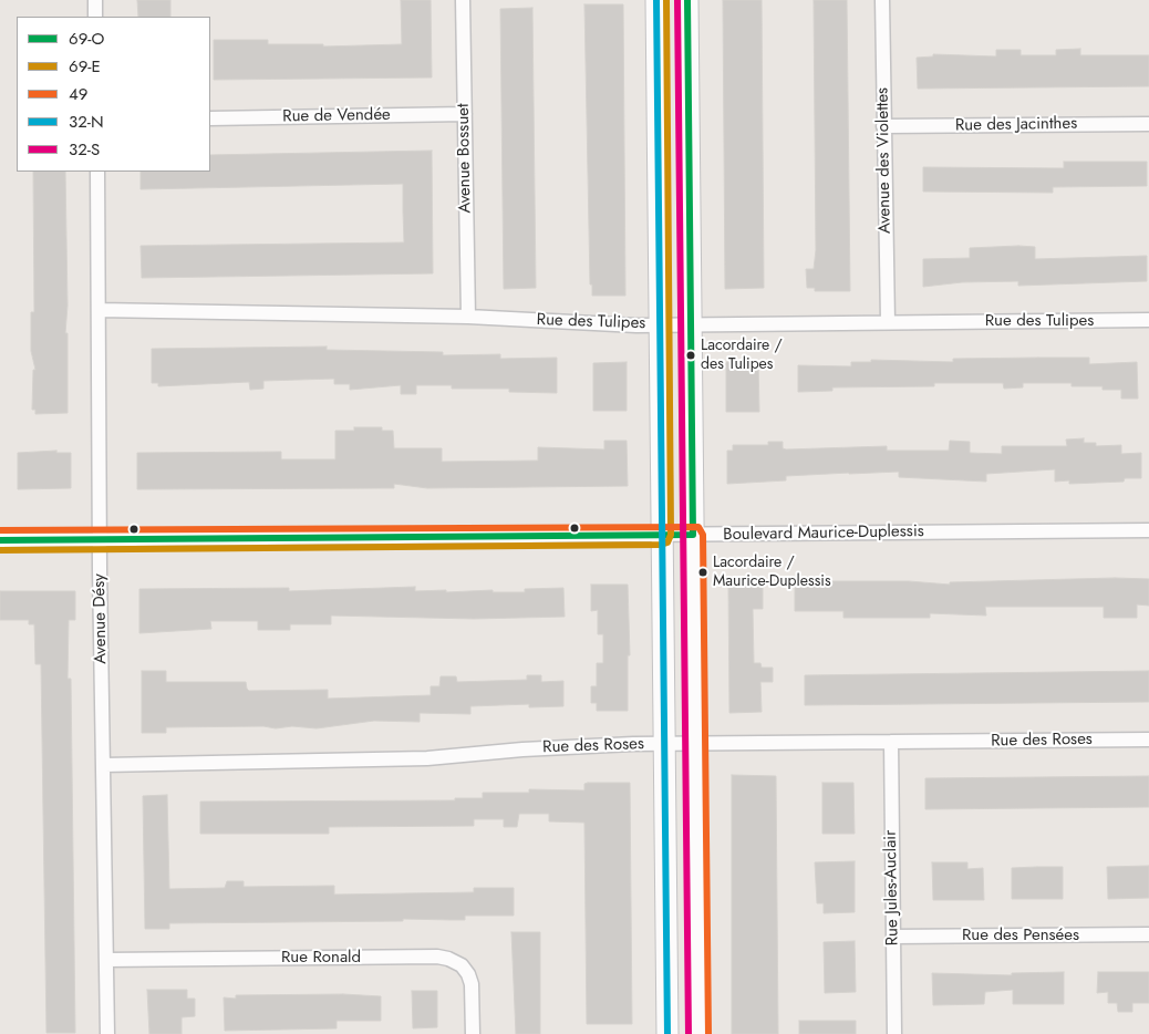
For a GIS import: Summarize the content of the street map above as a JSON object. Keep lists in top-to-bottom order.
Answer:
{
  "streets": {
    "street": [
      "Rue de Vendée",
      "Rue des Jacinthes",
      "Avenue Bossuet",
      "Avenue des Violettes",
      "Rue des Tulipes",
      "Boulevard Maurice-Duplessis",
      "Avenue Désy",
      "Rue des Roses",
      "Rue Jules-Auclair",
      "Rue des Pensées",
      "Rue Ronald"
    ]
  },
  "crossings": [
    ["Rue de Vendée", "Avenue Bossuet"],
    ["Rue des Jacinthes", "Avenue des Violettes"],
    ["Avenue Bossuet", "Rue des Tulipes"],
    ["Avenue des Violettes", "Rue des Tulipes"],
    ["Rue des Tulipes", "Avenue Désy"],
    ["Boulevard Maurice-Duplessis", "Avenue Désy"],
    ["Avenue Désy", "Rue des Roses"],
    ["Avenue Désy", "Rue Ronald"],
    ["Rue des Roses", "Rue Jules-Auclair"],
    ["Rue Jules-Auclair", "Rue des Pensées"]
  ],
  "places": ["Lacordaire / des Tulipes", "Lacordaire / Maurice-Duplessis"],
  "lines": [
    "transit line 69-O",
    "transit line 69-E",
    "transit line 32-N",
    "transit line 32-S",
    "transit line 49"
  ],
  "legend": [
    "69-O",
    "69-E",
    "49",
    "32-N",
    "32-S"
  ]
}
